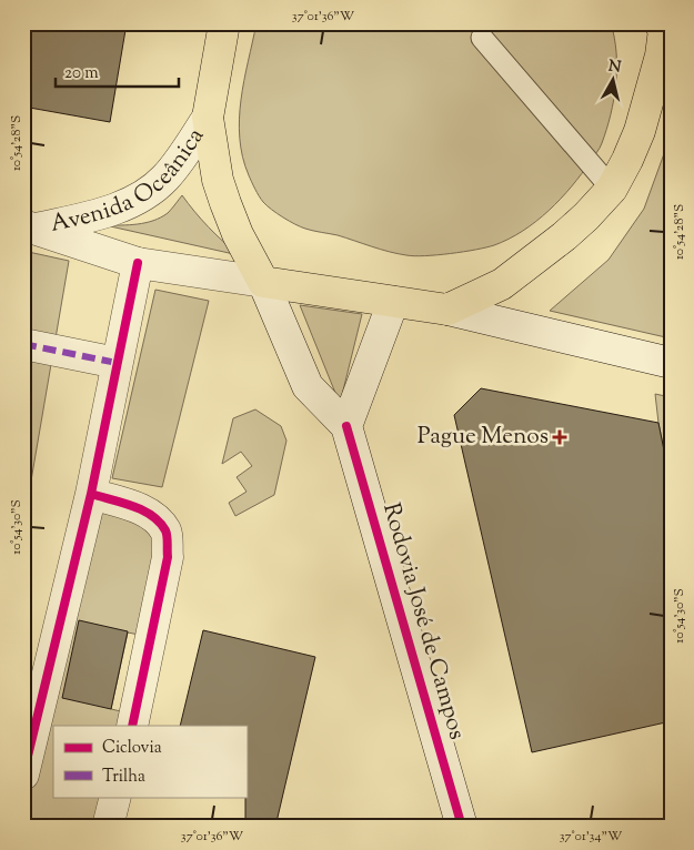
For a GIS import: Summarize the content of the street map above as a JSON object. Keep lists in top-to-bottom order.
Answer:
{
  "streets": {
    "main road": ["Rodovia José de Campos"],
    "street": ["Avenida Oceânica"]
  },
  "crossings": [
    ["Avenida Oceânica", "Rodovia José de Campos"]
  ],
  "places": {
    "health": ["Pague Menos"]
  },
  "legend": ["Ciclovia", "Trilha"],
  "scale_bar": "20 m",
  "north": "top",
  "coordinates": [
    "37°01'36\"W",
    "10°54'28\"S",
    "10°54'30\"S",
    "37°01'34\"W"
  ]
}
